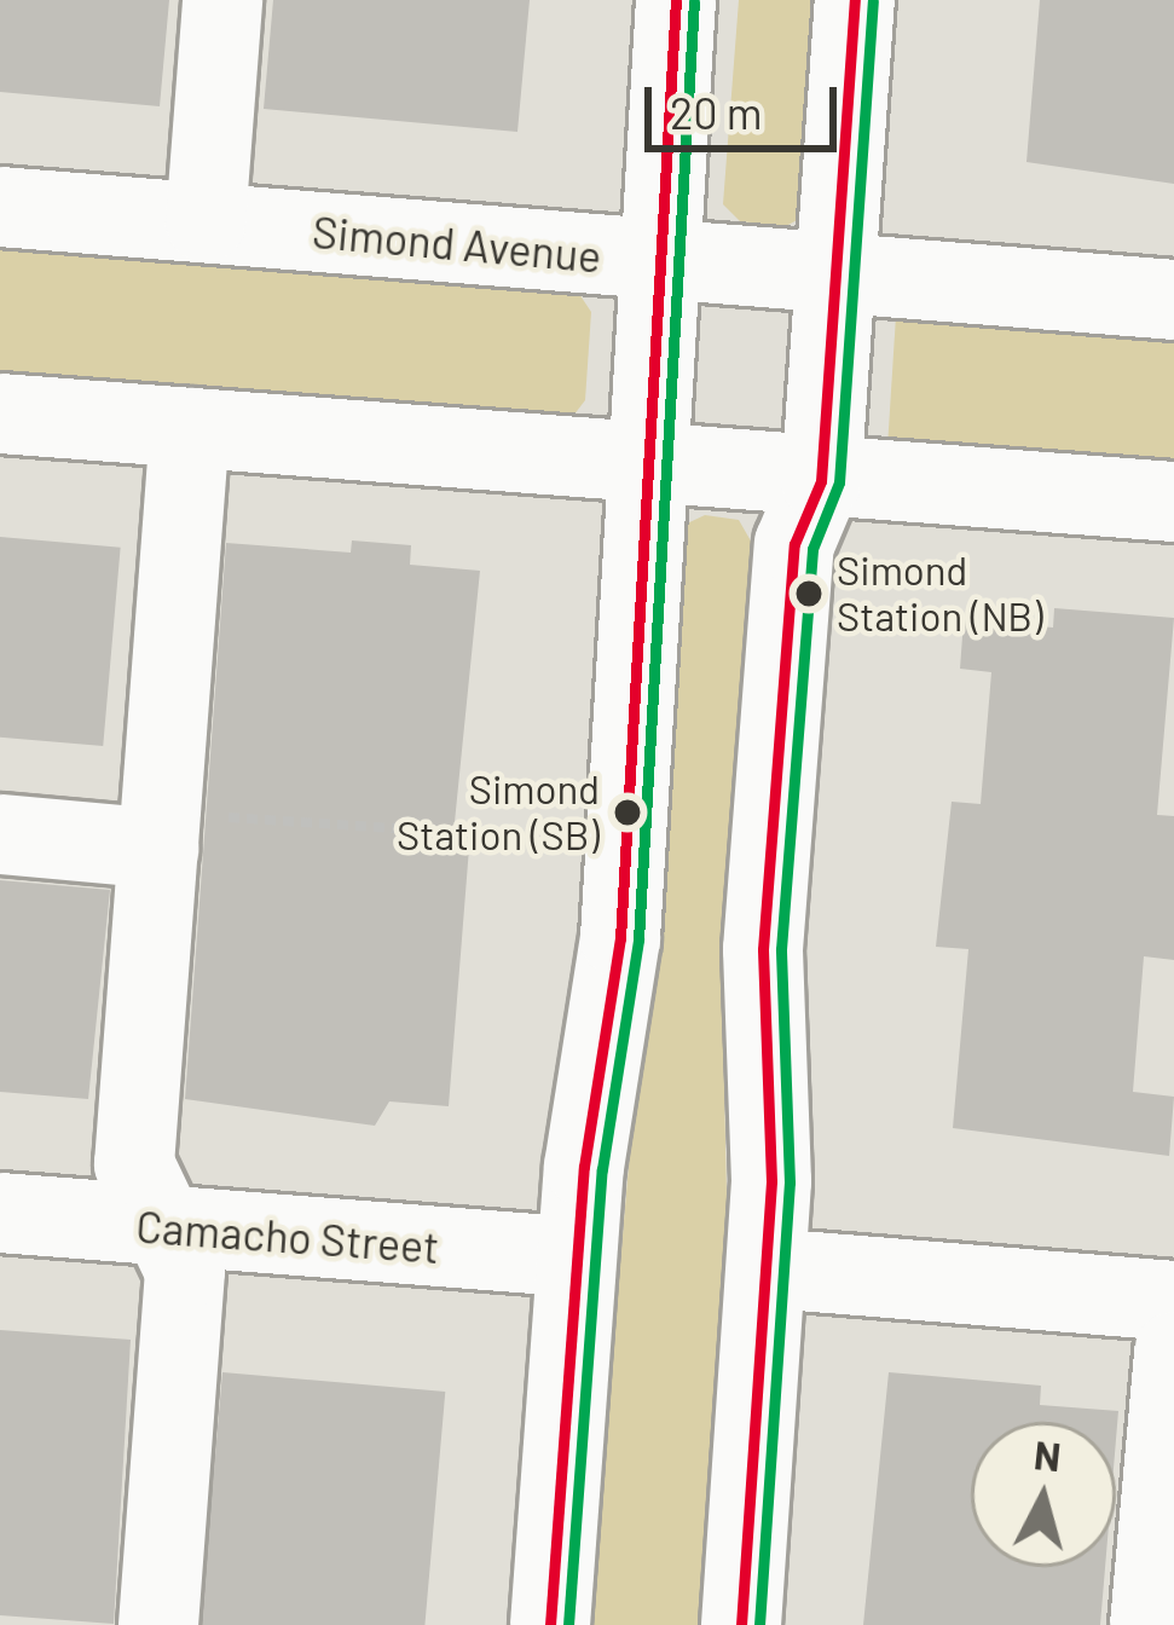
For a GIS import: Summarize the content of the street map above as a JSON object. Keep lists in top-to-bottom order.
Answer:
{
  "streets": {
    "street": ["Simond Avenue", "Camacho Street"]
  },
  "places": ["Simond Station (NB)", "Simond Station (SB)"],
  "scale_bar": "20 m",
  "north": "top"
}
